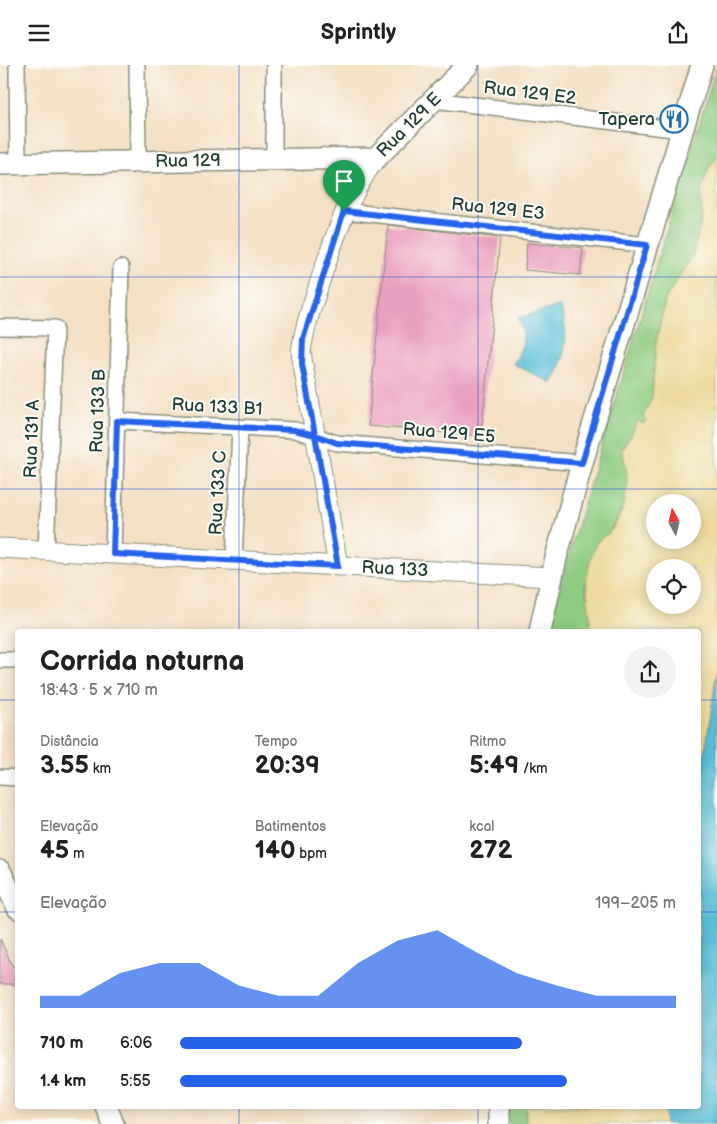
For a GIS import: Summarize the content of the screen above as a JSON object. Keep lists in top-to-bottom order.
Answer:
{
  "streets": {
    "main road": ["Rua 129 E", "Rua 129"],
    "street": [
      "Rua 129 E2",
      "Rua 129 E3",
      "Rua 133 B1",
      "Rua 133 B",
      "Rua 129 E5",
      "Rua 131 A",
      "Rua 133 C",
      "Rua 133"
    ]
  },
  "crossings": [
    ["Rua 129 E2", "Rua 129 E"],
    ["Rua 129 E", "Rua 129"],
    ["Rua 129 E", "Rua 129 E3"],
    ["Rua 129 E", "Rua 133 B1"],
    ["Rua 129 E", "Rua 129 E5"],
    ["Rua 129 E", "Rua 133"],
    ["Rua 133 B1", "Rua 133 B"],
    ["Rua 133 B1", "Rua 129 E5"],
    ["Rua 133 B1", "Rua 133 C"],
    ["Rua 133 B", "Rua 133"],
    ["Rua 131 A", "Rua 133"],
    ["Rua 133 C", "Rua 133"]
  ],
  "places": {
    "restaurant": ["Tapera"]
  },
  "north": "top",
  "page": {
    "header": "Sprintly",
    "heading": ["Corrida noturna", "18:43 · 5 × 710 m"],
    "stats": [
      ["Distância", "3.55 km"],
      ["Tempo", "20:39"],
      ["Ritmo", "5:49 /km"],
      ["Elevação", "45 m"],
      ["Batimentos", "140 bpm"],
      ["kcal", "272"]
    ],
    "chart": ["Elevação", "199–205 m"],
    "list": [
      {
        "name": "710 m",
        "note": "6:06"
      },
      {
        "name": "1.4 km",
        "note": "5:55"
      }
    ]
  }
}
